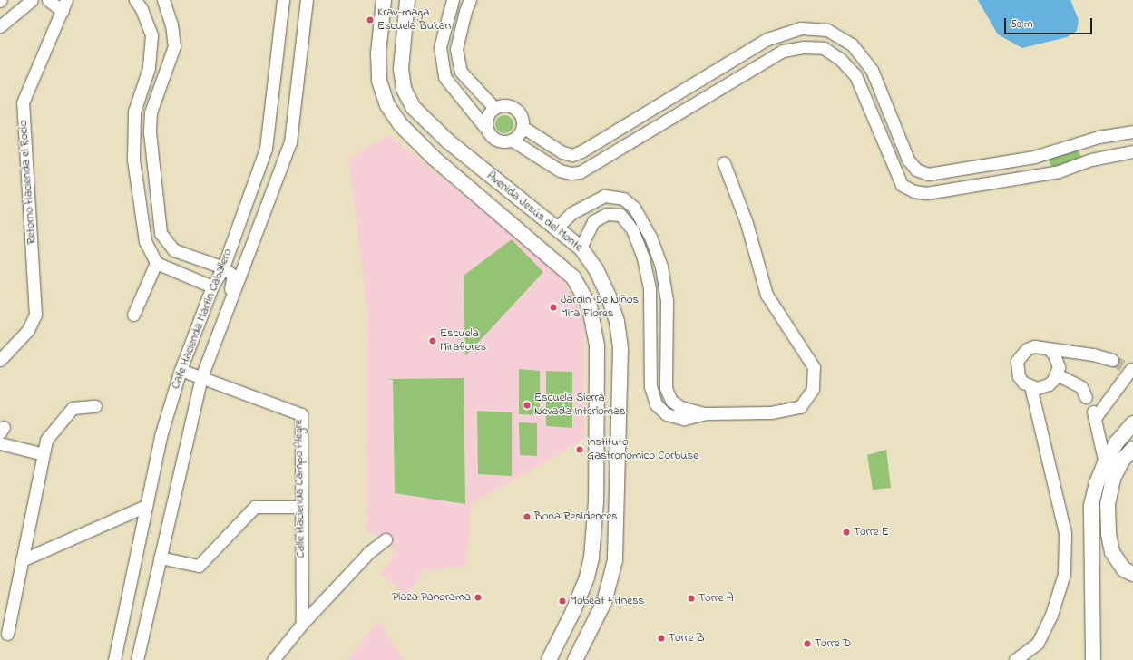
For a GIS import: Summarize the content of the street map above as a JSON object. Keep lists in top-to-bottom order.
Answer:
{
  "streets": {
    "main road": ["Avenida Jesús del Monte"],
    "street": ["Retorno Hacienda el Rocío", "Calle Hacienda Martín Caballero", "Calle Hacienda Campo Alegre"]
  },
  "crossings": [
    ["Calle Hacienda Martín Caballero", "Calle Hacienda Campo Alegre"]
  ],
  "places": [
    "Krav-maga Escuela Bukan",
    "Jardin De Niños Mira Flores",
    "Escuela Miraflores",
    "Escuela Sierra Nevada Interlomas",
    "Instituto Gastronomico Corbuse",
    "Bona Residences",
    "Torre E",
    "Plaza Panorama",
    "Torre A",
    "Mobeat Fitness",
    "Torre B",
    "Torre D"
  ],
  "scale_bar": "50 m"
}
